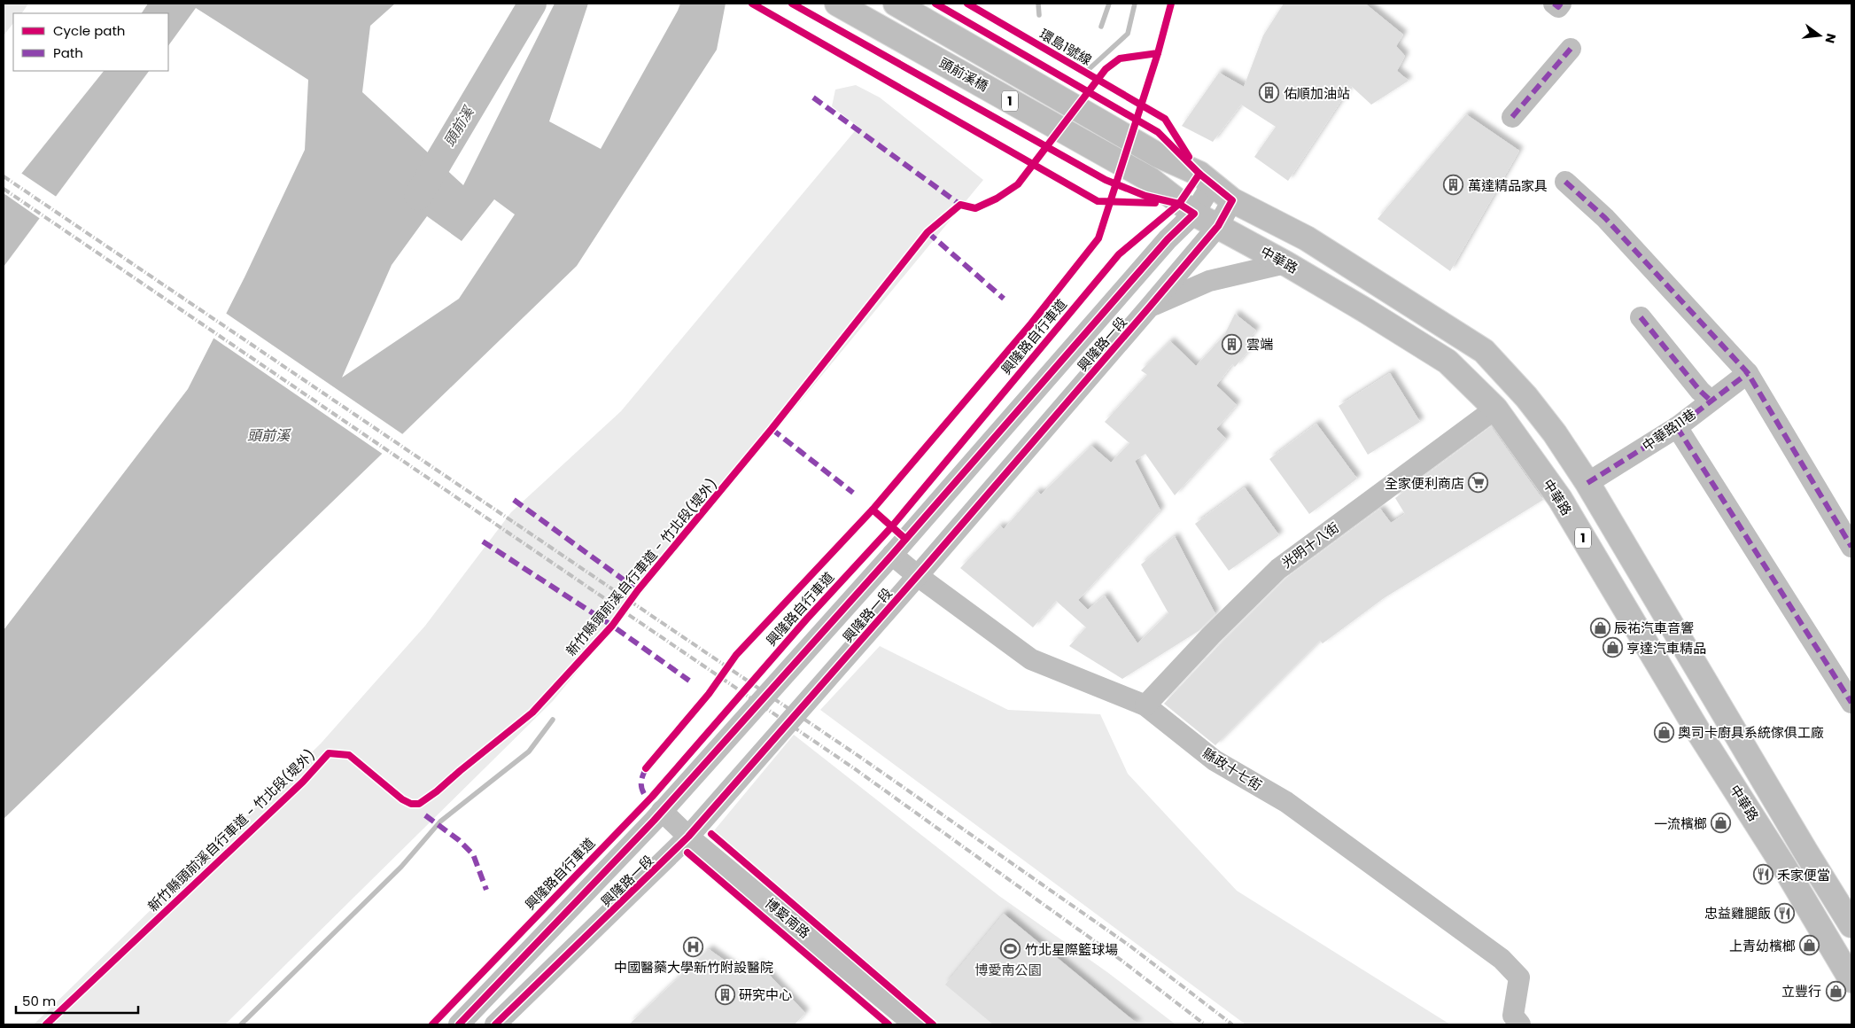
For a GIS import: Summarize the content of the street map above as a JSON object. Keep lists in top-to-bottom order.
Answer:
{
  "streets": {
    "main road": ["頭前溪橋", "1", "中華路"],
    "street": [
      "興隆路一段",
      "中華路11巷",
      "光明十八街",
      "縣政十七街",
      "博愛南路"
    ],
    "cycle path": ["環島1號線", "興隆路自行車道", "新竹縣頭前溪自行車道 - 竹北段(堤外)"]
  },
  "crossings": [
    ["頭前溪橋", "中華路"],
    ["頭前溪橋", "興隆路一段"],
    ["中華路", "興隆路一段"],
    ["中華路", "中華路11巷"],
    ["中華路", "光明十八街"],
    ["興隆路一段", "縣政十七街"],
    ["興隆路一段", "博愛南路"],
    ["光明十八街", "縣政十七街"]
  ],
  "water": ["頭前溪"],
  "parks": ["博愛南公園"],
  "places": {
    "building": [
      "佑順加油站",
      "萬達精品家具",
      "雲端",
      "研究中心"
    ],
    "supermarket": ["全家便利商店"],
    "shop": [
      "辰祐汽車音響",
      "亨達汽車精品",
      "奧司卡廚具系統傢俱工廠",
      "一流檳榔",
      "上青幼檳榔",
      "立豐行"
    ],
    "restaurant": ["禾家便當", "忠益雞腿飯"],
    "hospital": ["中國醫藥大學新竹附設醫院"],
    "sports": ["竹北星際籃球場"]
  },
  "legend": ["Cycle path", "Path"],
  "scale_bar": "50 m",
  "north": "right"
}
